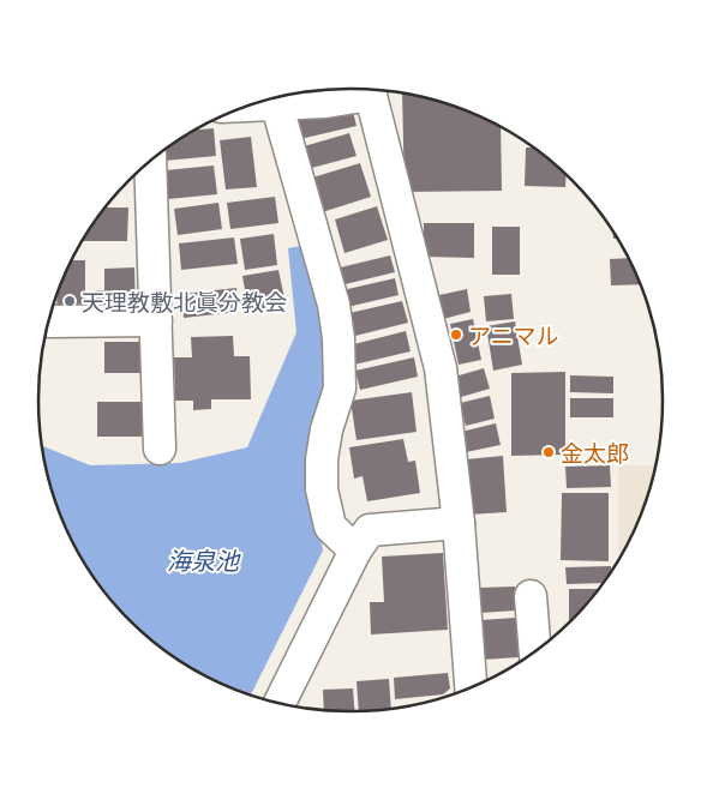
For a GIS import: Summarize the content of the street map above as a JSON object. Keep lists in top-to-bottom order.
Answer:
{
  "water": ["海泉池"],
  "places": ["天理教敷北眞分教会", "アニマル", "金太郎"]
}
